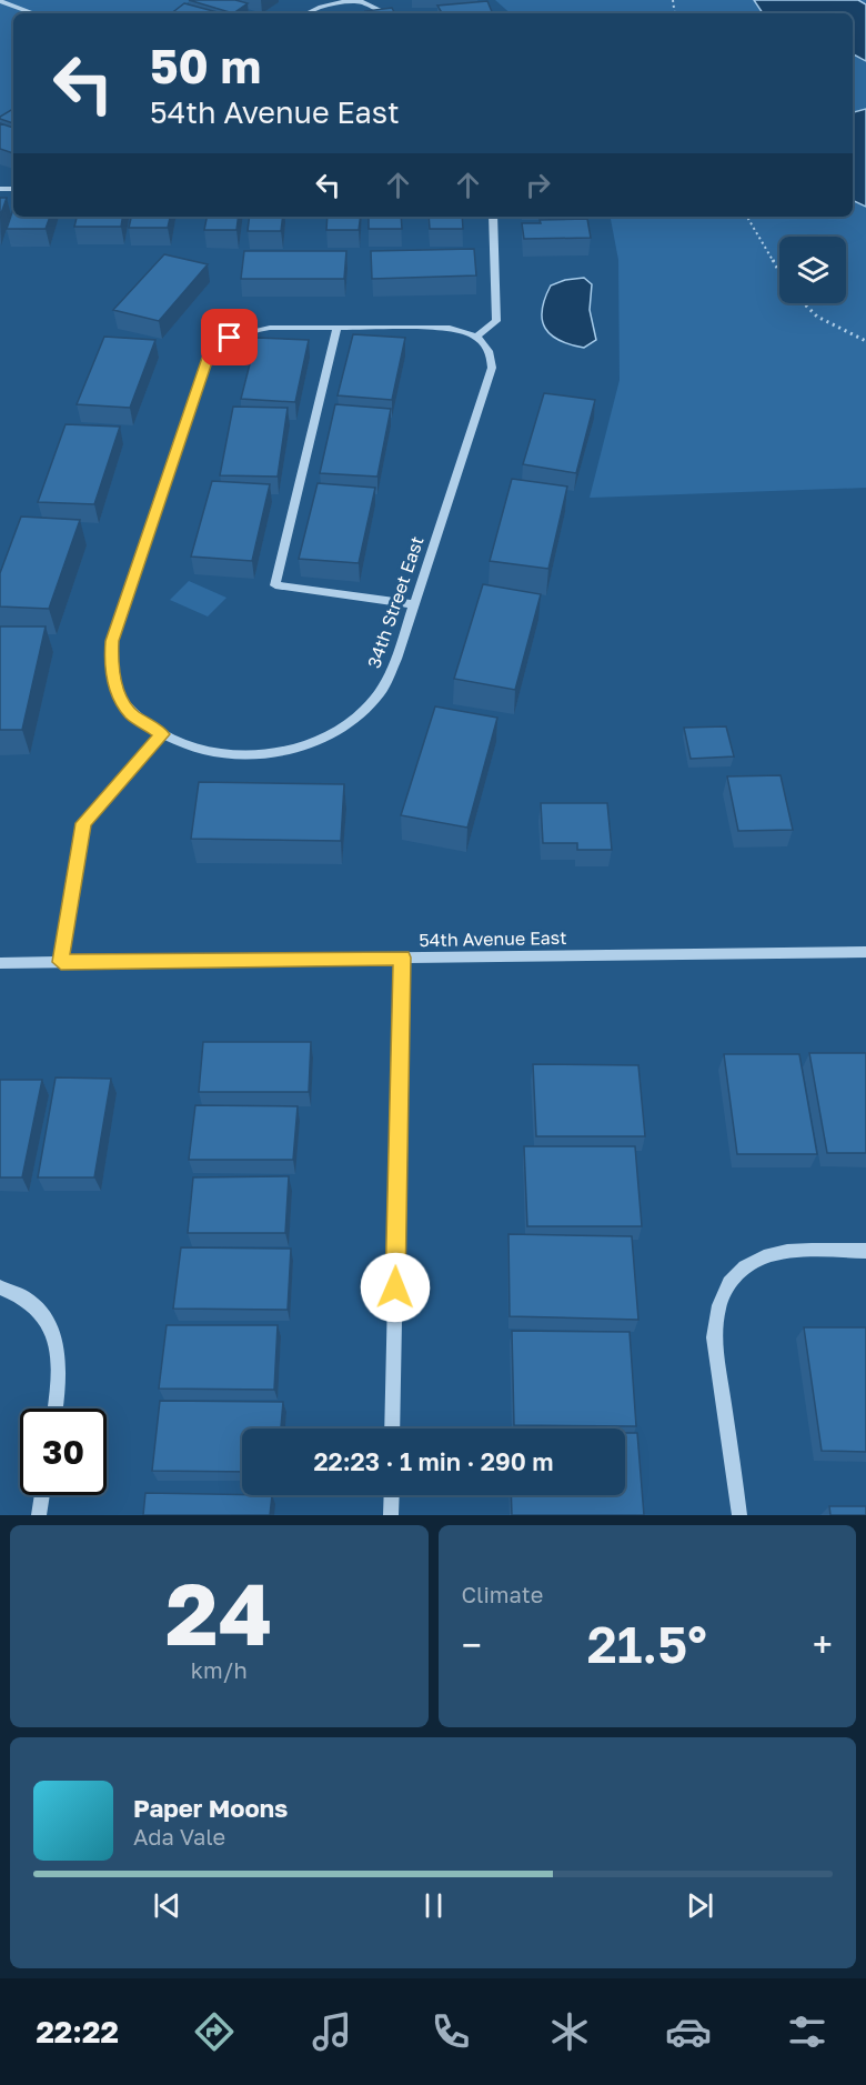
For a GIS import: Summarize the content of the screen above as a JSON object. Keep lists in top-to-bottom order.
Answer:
{
  "streets": {
    "street": ["34th Street East", "54th Avenue East"]
  },
  "page": {
    "turn": ["50 m", "54th Avenue East"],
    "limit": "30",
    "trip": "22:23 · 1 min · 290 m",
    "tile": [
      ["24", "km/h"],
      "Climate"
    ],
    "heat": ["−", "21.5°", "+"],
    "song": ["Paper Moons", "Ada Vale"],
    "tabs": "22:22"
  }
}
